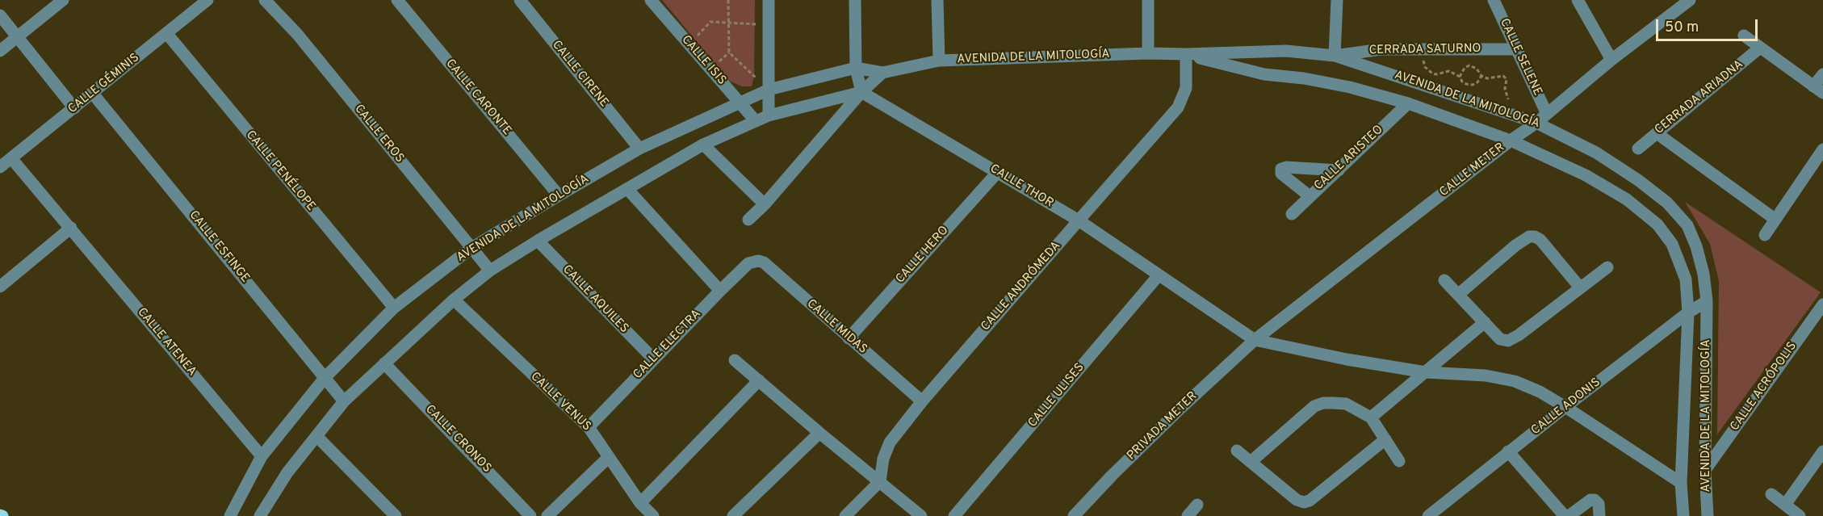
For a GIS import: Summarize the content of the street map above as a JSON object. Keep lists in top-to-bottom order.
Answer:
{
  "streets": {
    "street": [
      "CERRADA SATURNO",
      "AVENIDA DE LA MITOLOGÍA",
      "CALLE SELENE",
      "CALLE ISIS",
      "CALLE CIRENE",
      "CALLE GÉMINIS",
      "CALLE CARONTE",
      "CERRADA ARIADNA",
      "CALLE EROS",
      "CALLE ARISTEO",
      "CALLE METER",
      "CALLE PENÉLOPE",
      "CALLE THOR",
      "CALLE ESFINGE",
      "CALLE HERO",
      "CALLE ANDRÓMEDA",
      "CALLE AQUILES",
      "CALLE MIDAS",
      "CALLE ATENEA",
      "CALLE ELECTRA",
      "CALLE ACRÓPOLIS",
      "CALLE ULISES",
      "CALLE VENUS",
      "CALLE ADONIS",
      "PRIVADA METER",
      "CALLE CRONOS"
    ]
  },
  "crossings": [
    ["CERRADA SATURNO", "AVENIDA DE LA MITOLOGÍA"],
    ["CERRADA SATURNO", "CALLE SELENE"],
    ["AVENIDA DE LA MITOLOGÍA", "CALLE ISIS"],
    ["AVENIDA DE LA MITOLOGÍA", "CALLE CIRENE"],
    ["AVENIDA DE LA MITOLOGÍA", "CALLE CARONTE"],
    ["AVENIDA DE LA MITOLOGÍA", "CALLE EROS"],
    ["AVENIDA DE LA MITOLOGÍA", "CALLE ARISTEO"],
    ["AVENIDA DE LA MITOLOGÍA", "CALLE METER"],
    ["AVENIDA DE LA MITOLOGÍA", "CALLE PENÉLOPE"],
    ["AVENIDA DE LA MITOLOGÍA", "CALLE ESFINGE"],
    ["AVENIDA DE LA MITOLOGÍA", "CALLE ANDRÓMEDA"],
    ["AVENIDA DE LA MITOLOGÍA", "CALLE ATENEA"],
    ["AVENIDA DE LA MITOLOGÍA", "CALLE ACRÓPOLIS"],
    ["AVENIDA DE LA MITOLOGÍA", "CALLE ADONIS"],
    ["CALLE SELENE", "CALLE METER"],
    ["CALLE GÉMINIS", "CALLE PENÉLOPE"],
    ["CALLE GÉMINIS", "CALLE ESFINGE"],
    ["CALLE GÉMINIS", "CALLE ATENEA"],
    ["CALLE METER", "CALLE THOR"],
    ["CALLE METER", "PRIVADA METER"],
    ["CALLE THOR", "CALLE HERO"],
    ["CALLE THOR", "CALLE ANDRÓMEDA"],
    ["CALLE THOR", "CALLE ULISES"],
    ["CALLE THOR", "PRIVADA METER"],
    ["CALLE HERO", "CALLE MIDAS"],
    ["CALLE ANDRÓMEDA", "CALLE MIDAS"],
    ["CALLE AQUILES", "CALLE ELECTRA"],
    ["CALLE MIDAS", "CALLE ELECTRA"],
    ["CALLE ELECTRA", "CALLE VENUS"]
  ],
  "scale_bar": "50 m"
}
